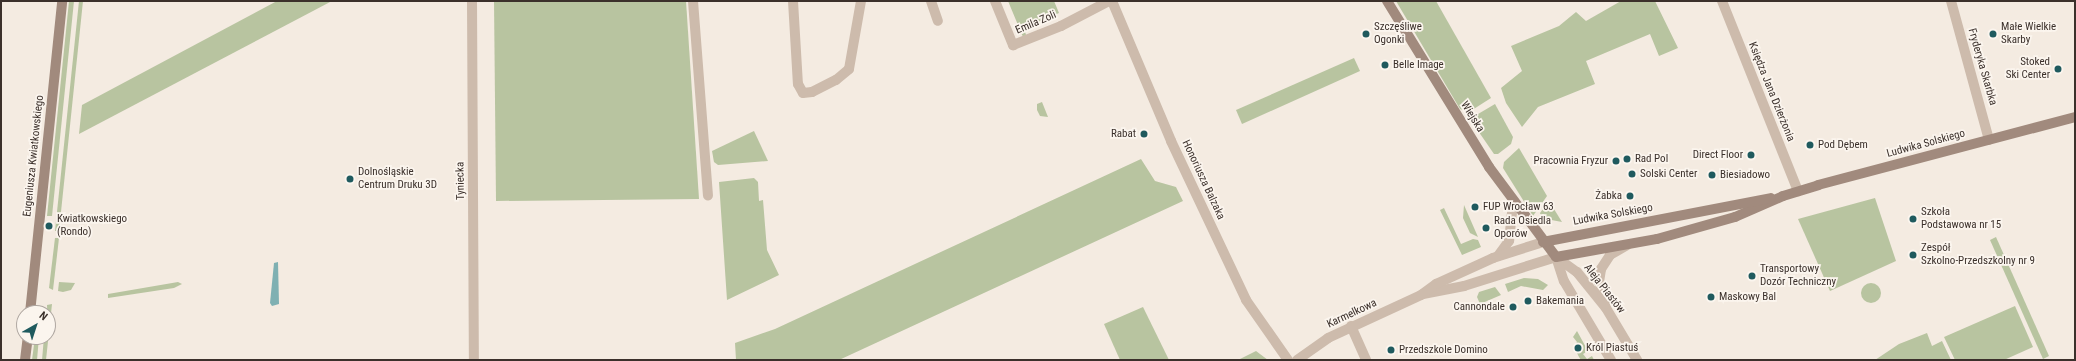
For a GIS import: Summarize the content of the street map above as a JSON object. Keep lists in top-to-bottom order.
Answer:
{
  "streets": {
    "main road": ["Wiejska", "Ludwika Solskiego", "Eugeniusza Kwiatkowskiego"],
    "street": [
      "Emila Zoli",
      "Fryderyka Skarbka",
      "Księdza Jana Dzierżonia",
      "Honoriusza Balzaka",
      "Tyniecka",
      "Aleja Piastów",
      "Karmelkowa"
    ]
  },
  "crossings": [
    ["Fryderyka Skarbka", "Ludwika Solskiego"],
    ["Księdza Jana Dzierżonia", "Ludwika Solskiego"],
    ["Wiejska", "Ludwika Solskiego"],
    ["Wiejska", "Aleja Piastów"],
    ["Wiejska", "Karmelkowa"],
    ["Ludwika Solskiego", "Aleja Piastów"],
    ["Ludwika Solskiego", "Karmelkowa"],
    ["Aleja Piastów", "Karmelkowa"]
  ],
  "places": [
    "Szczęśliwe Ogonki",
    "Małe Wielkie Skarby",
    "Belle Image",
    "Stoked Ski Center",
    "Rabat",
    "Pod Dębem",
    "Direct Floor",
    "Rad Pol",
    "Pracownia Fryzur",
    "Solski Center",
    "Biesiadowo",
    "Dolnośląskie Centrum Druku 3D",
    "Żabka",
    "FUP Wrocław 63",
    "Szkoła Podstawowa nr 15",
    "Kwiatkowskiego (Rondo)",
    "Rada Osiedla Oporów",
    "Zespół Szkolno-Przedszkolny nr 9",
    "Transportowy Dozór Techniczny",
    "Maskowy Bal",
    "Bakemania",
    "Cannondale",
    "Król Piastuś",
    "Przedszkole Domino"
  ],
  "north": "top right"
}
